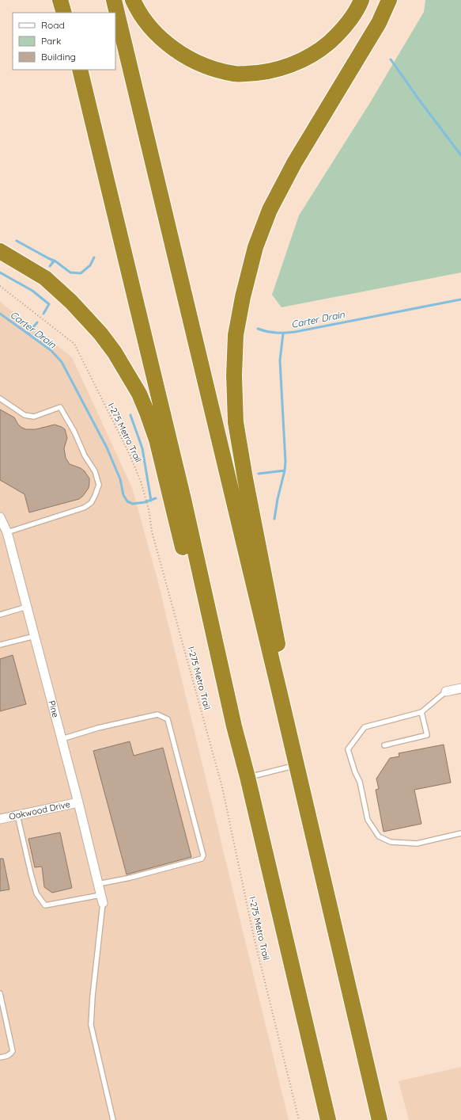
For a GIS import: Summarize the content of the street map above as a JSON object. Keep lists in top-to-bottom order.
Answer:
{
  "streets": {
    "street": ["Pine", "Oakwood Drive"],
    "path": ["I-275 Metro Trail"]
  },
  "crossings": [
    ["Pine", "Oakwood Drive"]
  ],
  "water": ["Carter Drain"],
  "legend": ["Road", "Park", "Building"]
}
